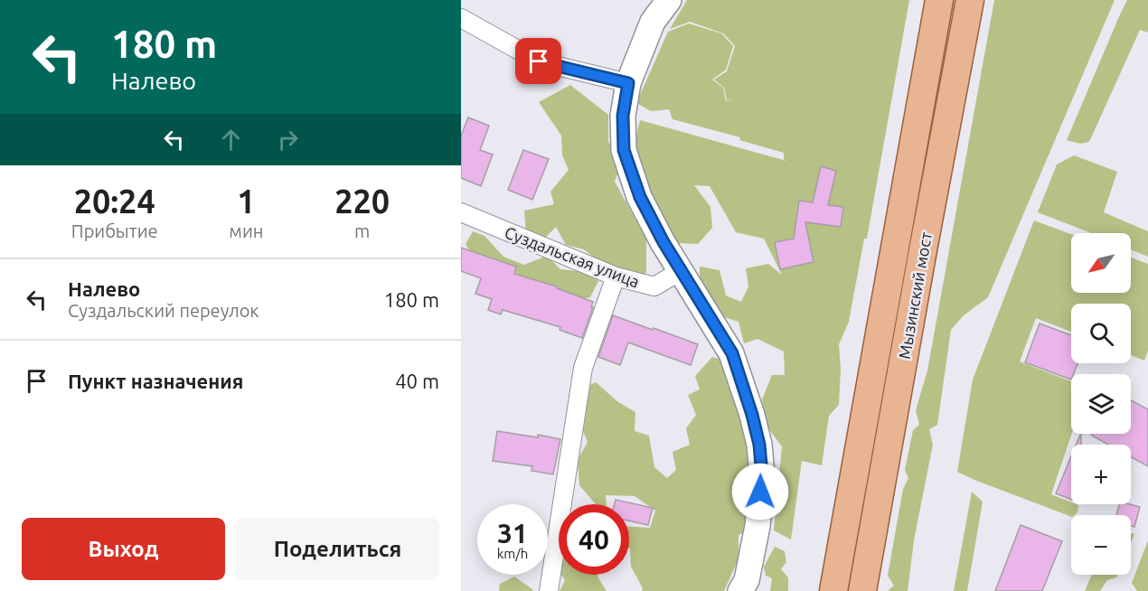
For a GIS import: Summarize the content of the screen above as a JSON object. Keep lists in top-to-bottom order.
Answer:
{
  "streets": {
    "main road": ["Мызинский мост"],
    "street": ["Суздальская улица"]
  },
  "north": "bottom left",
  "page": {
    "turn": ["180 m", "Налево"],
    "eta": [
      "20:24",
      "Прибытие",
      "1",
      "мин",
      "220",
      "m"
    ],
    "map_buttons": ["+", "−"],
    "list": [
      {
        "name": "Налево",
        "note": "Суздальский переулок",
        "value": "180 m"
      },
      {
        "name": "Пункт назначения",
        "value": "40 m"
      }
    ],
    "speed": "31 km/h",
    "limit": "40",
    "buttons": ["Выход", "Поделиться"]
  }
}
